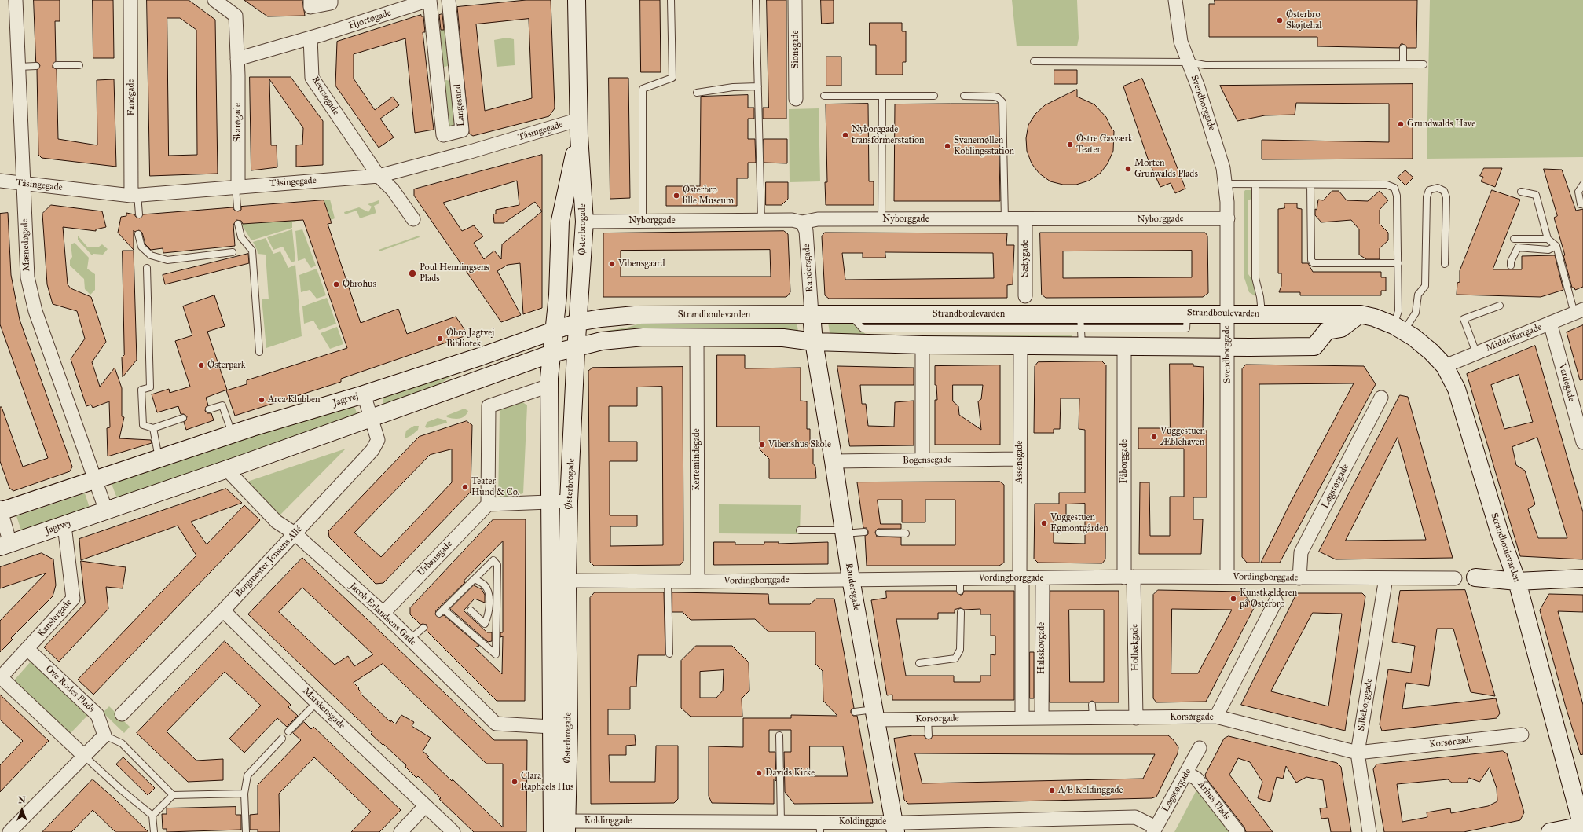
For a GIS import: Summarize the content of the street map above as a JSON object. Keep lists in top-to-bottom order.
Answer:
{
  "streets": {
    "street": [
      "Hjortøgade",
      "Sionsgade",
      "Reersøgade",
      "Fanøgade",
      "Svendborggade",
      "Langesund",
      "Skarøgade",
      "Tåsingegade",
      "Nyborggade",
      "Østerbrogade",
      "Masnedøgade",
      "Sæbygade",
      "Randersgade",
      "Strandboulevarden",
      "Middelfartgade",
      "Vardegade",
      "Jagtvej",
      "Kertemindegade",
      "Bogensegade",
      "Fåborggade",
      "Assensgade",
      "Løgstørgade",
      "Urbansgade",
      "Borgmester Jensens Allé",
      "Vordingborggade",
      "Jacob Erlandsens Gade",
      "Kanslergade",
      "Holbækgade",
      "Halsskovgade",
      "Ove Rodes Plads",
      "Silkeborggade",
      "Marskensgade",
      "Korsørgade",
      "Århus Plads",
      "Koldinggade"
    ]
  },
  "crossings": [
    ["Hjortøgade", "Reersøgade"],
    ["Hjortøgade", "Langesund"],
    ["Reersøgade", "Tåsingegade"],
    ["Fanøgade", "Tåsingegade"],
    ["Svendborggade", "Nyborggade"],
    ["Svendborggade", "Strandboulevarden"],
    ["Svendborggade", "Vordingborggade"],
    ["Skarøgade", "Tåsingegade"],
    ["Tåsingegade", "Østerbrogade"],
    ["Tåsingegade", "Masnedøgade"],
    ["Nyborggade", "Østerbrogade"],
    ["Nyborggade", "Sæbygade"],
    ["Nyborggade", "Randersgade"],
    ["Østerbrogade", "Strandboulevarden"],
    ["Østerbrogade", "Jagtvej"],
    ["Østerbrogade", "Vordingborggade"],
    ["Østerbrogade", "Jacob Erlandsens Gade"],
    ["Østerbrogade", "Koldinggade"],
    ["Masnedøgade", "Jagtvej"],
    ["Randersgade", "Strandboulevarden"],
    ["Randersgade", "Bogensegade"],
    ["Randersgade", "Vordingborggade"],
    ["Randersgade", "Korsørgade"],
    ["Randersgade", "Koldinggade"],
    ["Strandboulevarden", "Middelfartgade"],
    ["Strandboulevarden", "Jagtvej"],
    ["Middelfartgade", "Vardegade"],
    ["Jagtvej", "Borgmester Jensens Allé"],
    ["Jagtvej", "Jacob Erlandsens Gade"],
    ["Jagtvej", "Kanslergade"],
    ["Kertemindegade", "Vordingborggade"],
    ["Bogensegade", "Assensgade"],
    ["Fåborggade", "Vordingborggade"],
    ["Fåborggade", "Holbækgade"],
    ["Assensgade", "Vordingborggade"],
    ["Assensgade", "Halsskovgade"],
    ["Løgstørgade", "Vordingborggade"],
    ["Løgstørgade", "Århus Plads"],
    ["Løgstørgade", "Koldinggade"],
    ["Urbansgade", "Jacob Erlandsens Gade"],
    ["Borgmester Jensens Allé", "Jacob Erlandsens Gade"],
    ["Borgmester Jensens Allé", "Marskensgade"],
    ["Vordingborggade", "Holbækgade"],
    ["Vordingborggade", "Halsskovgade"],
    ["Vordingborggade", "Silkeborggade"],
    ["Kanslergade", "Ove Rodes Plads"],
    ["Holbækgade", "Korsørgade"],
    ["Halsskovgade", "Korsørgade"],
    ["Silkeborggade", "Korsørgade"]
  ],
  "places": [
    "Østerbro Skøjtehal",
    "Grundwalds Have",
    "Nyborggade transformerstation",
    "Østre Gasværk Teater",
    "Svanemøllen Koblingsstation",
    "Morten Grunwalds Plads",
    "Østerbro lille Museum",
    "Vibensgaard",
    "Poul Henningsens Plads",
    "Øbrohus",
    "Øbro Jagtvej Bibliotek",
    "Østerpark",
    "Arca Klubben",
    "Vuggestuen Æblehaven",
    "Vibenshus Skole",
    "Teater Hund & Co.",
    "Vuggestuen Egmontgården",
    "Kunstkælderen på Østerbro",
    "Davids Kirke",
    "Clara Raphaels Hus",
    "A/B Koldinggade"
  ],
  "north": "top"
}
